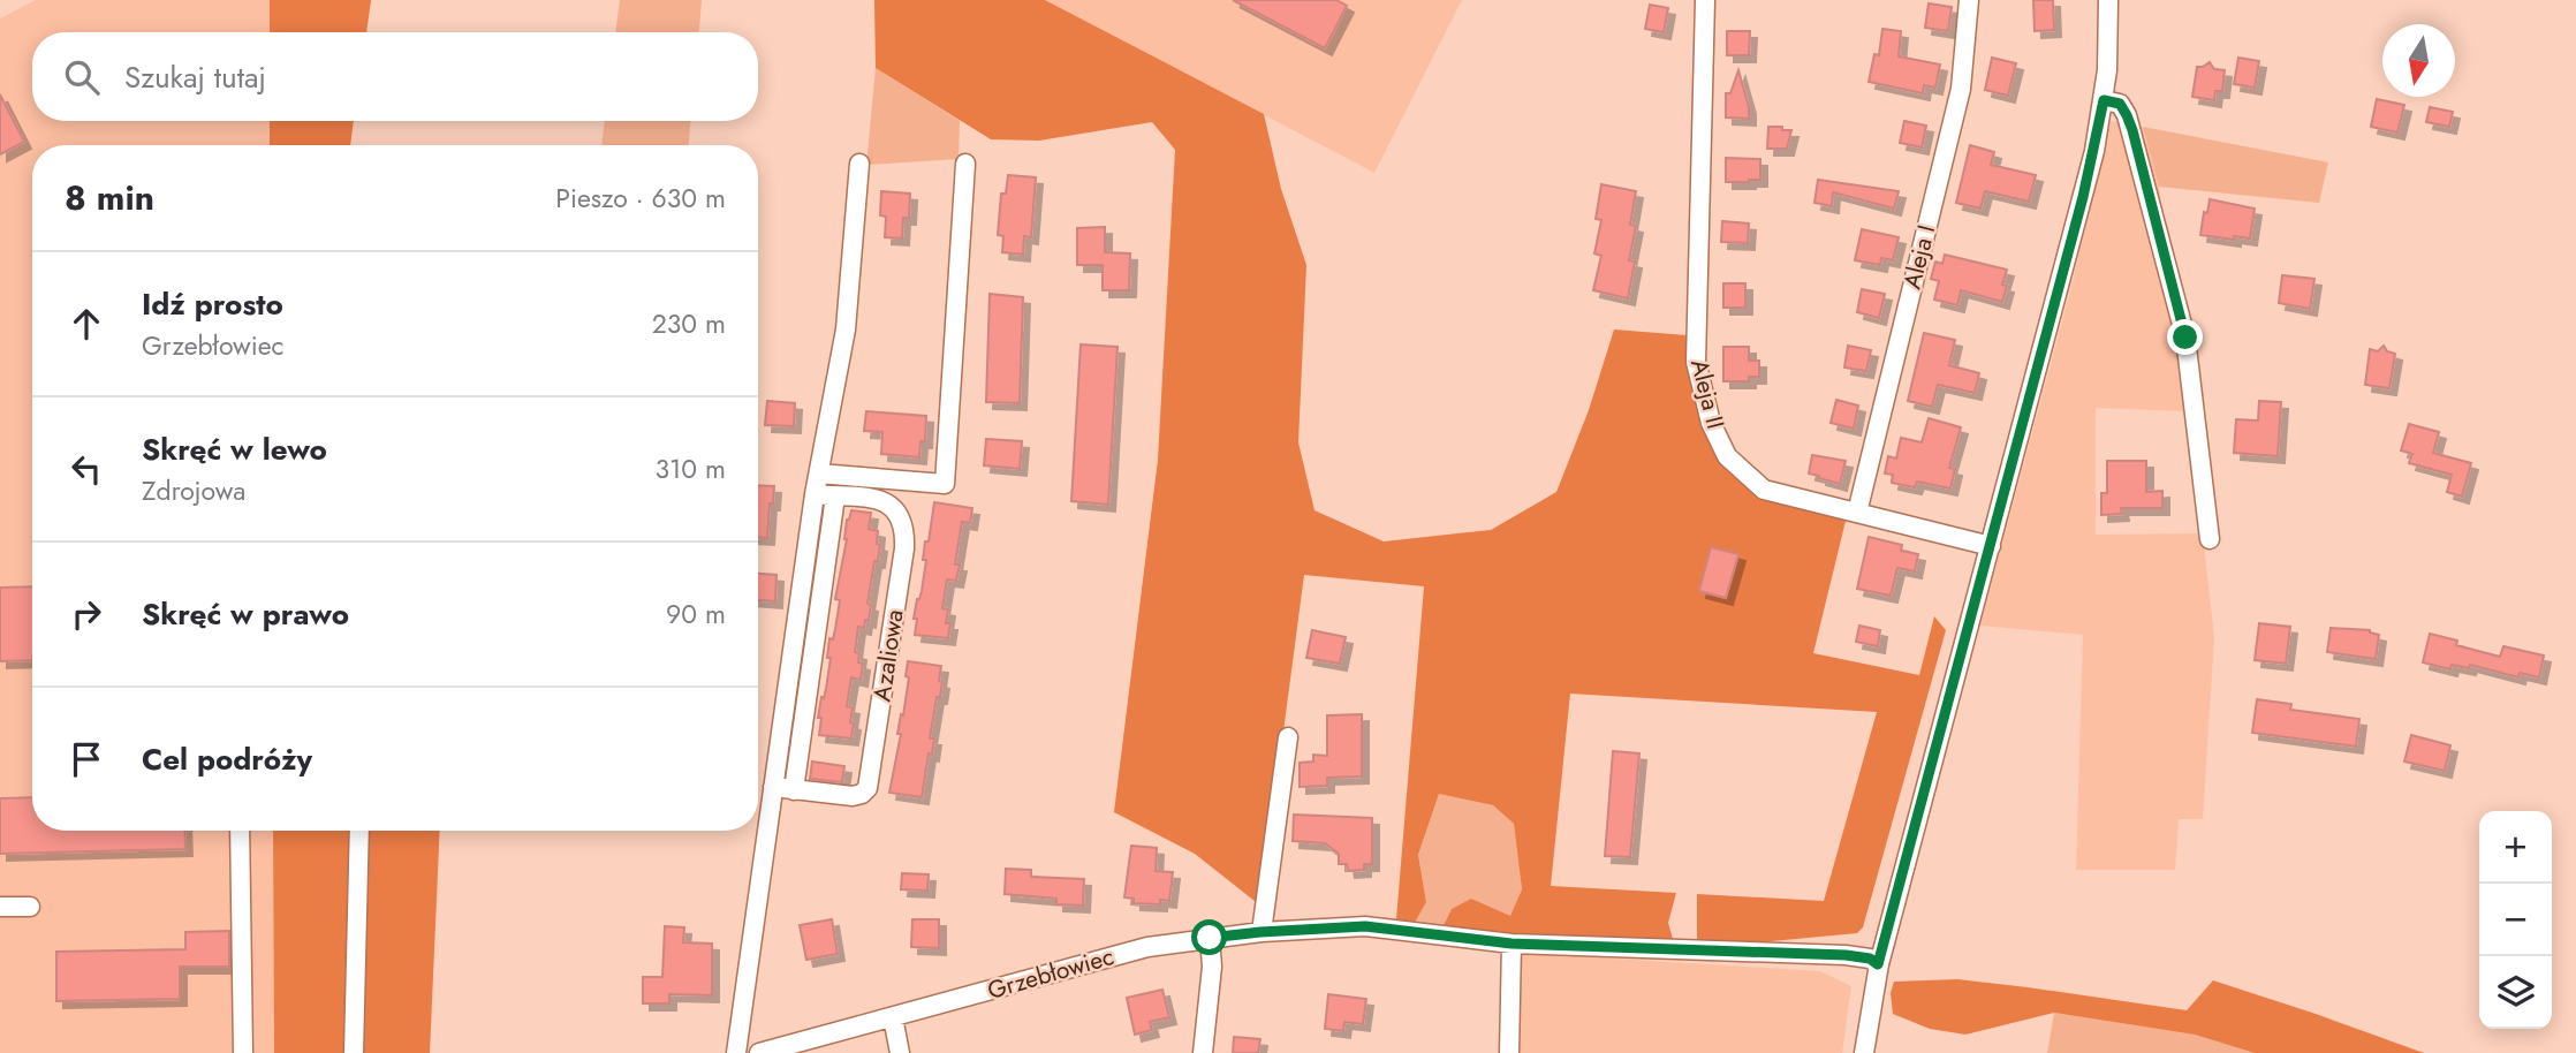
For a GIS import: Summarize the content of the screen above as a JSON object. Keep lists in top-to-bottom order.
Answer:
{
  "streets": {
    "street": [
      "Aleja I",
      "Aleja II",
      "Azaliowa",
      "Grzebłowiec"
    ]
  },
  "crossings": [
    ["Aleja I", "Aleja II"]
  ],
  "north": "bottom",
  "page": {
    "search": "Szukaj tutaj",
    "heading": ["8 min", "Pieszo · 630 m"],
    "list": [
      ["Idź prosto", "Grzebłowiec", "230 m"],
      ["Skręć w lewo", "Zdrojowa", "310 m"],
      ["Skręć w prawo", "90 m"],
      "Cel podróży"
    ],
    "map_buttons": ["+", "−"]
  }
}
